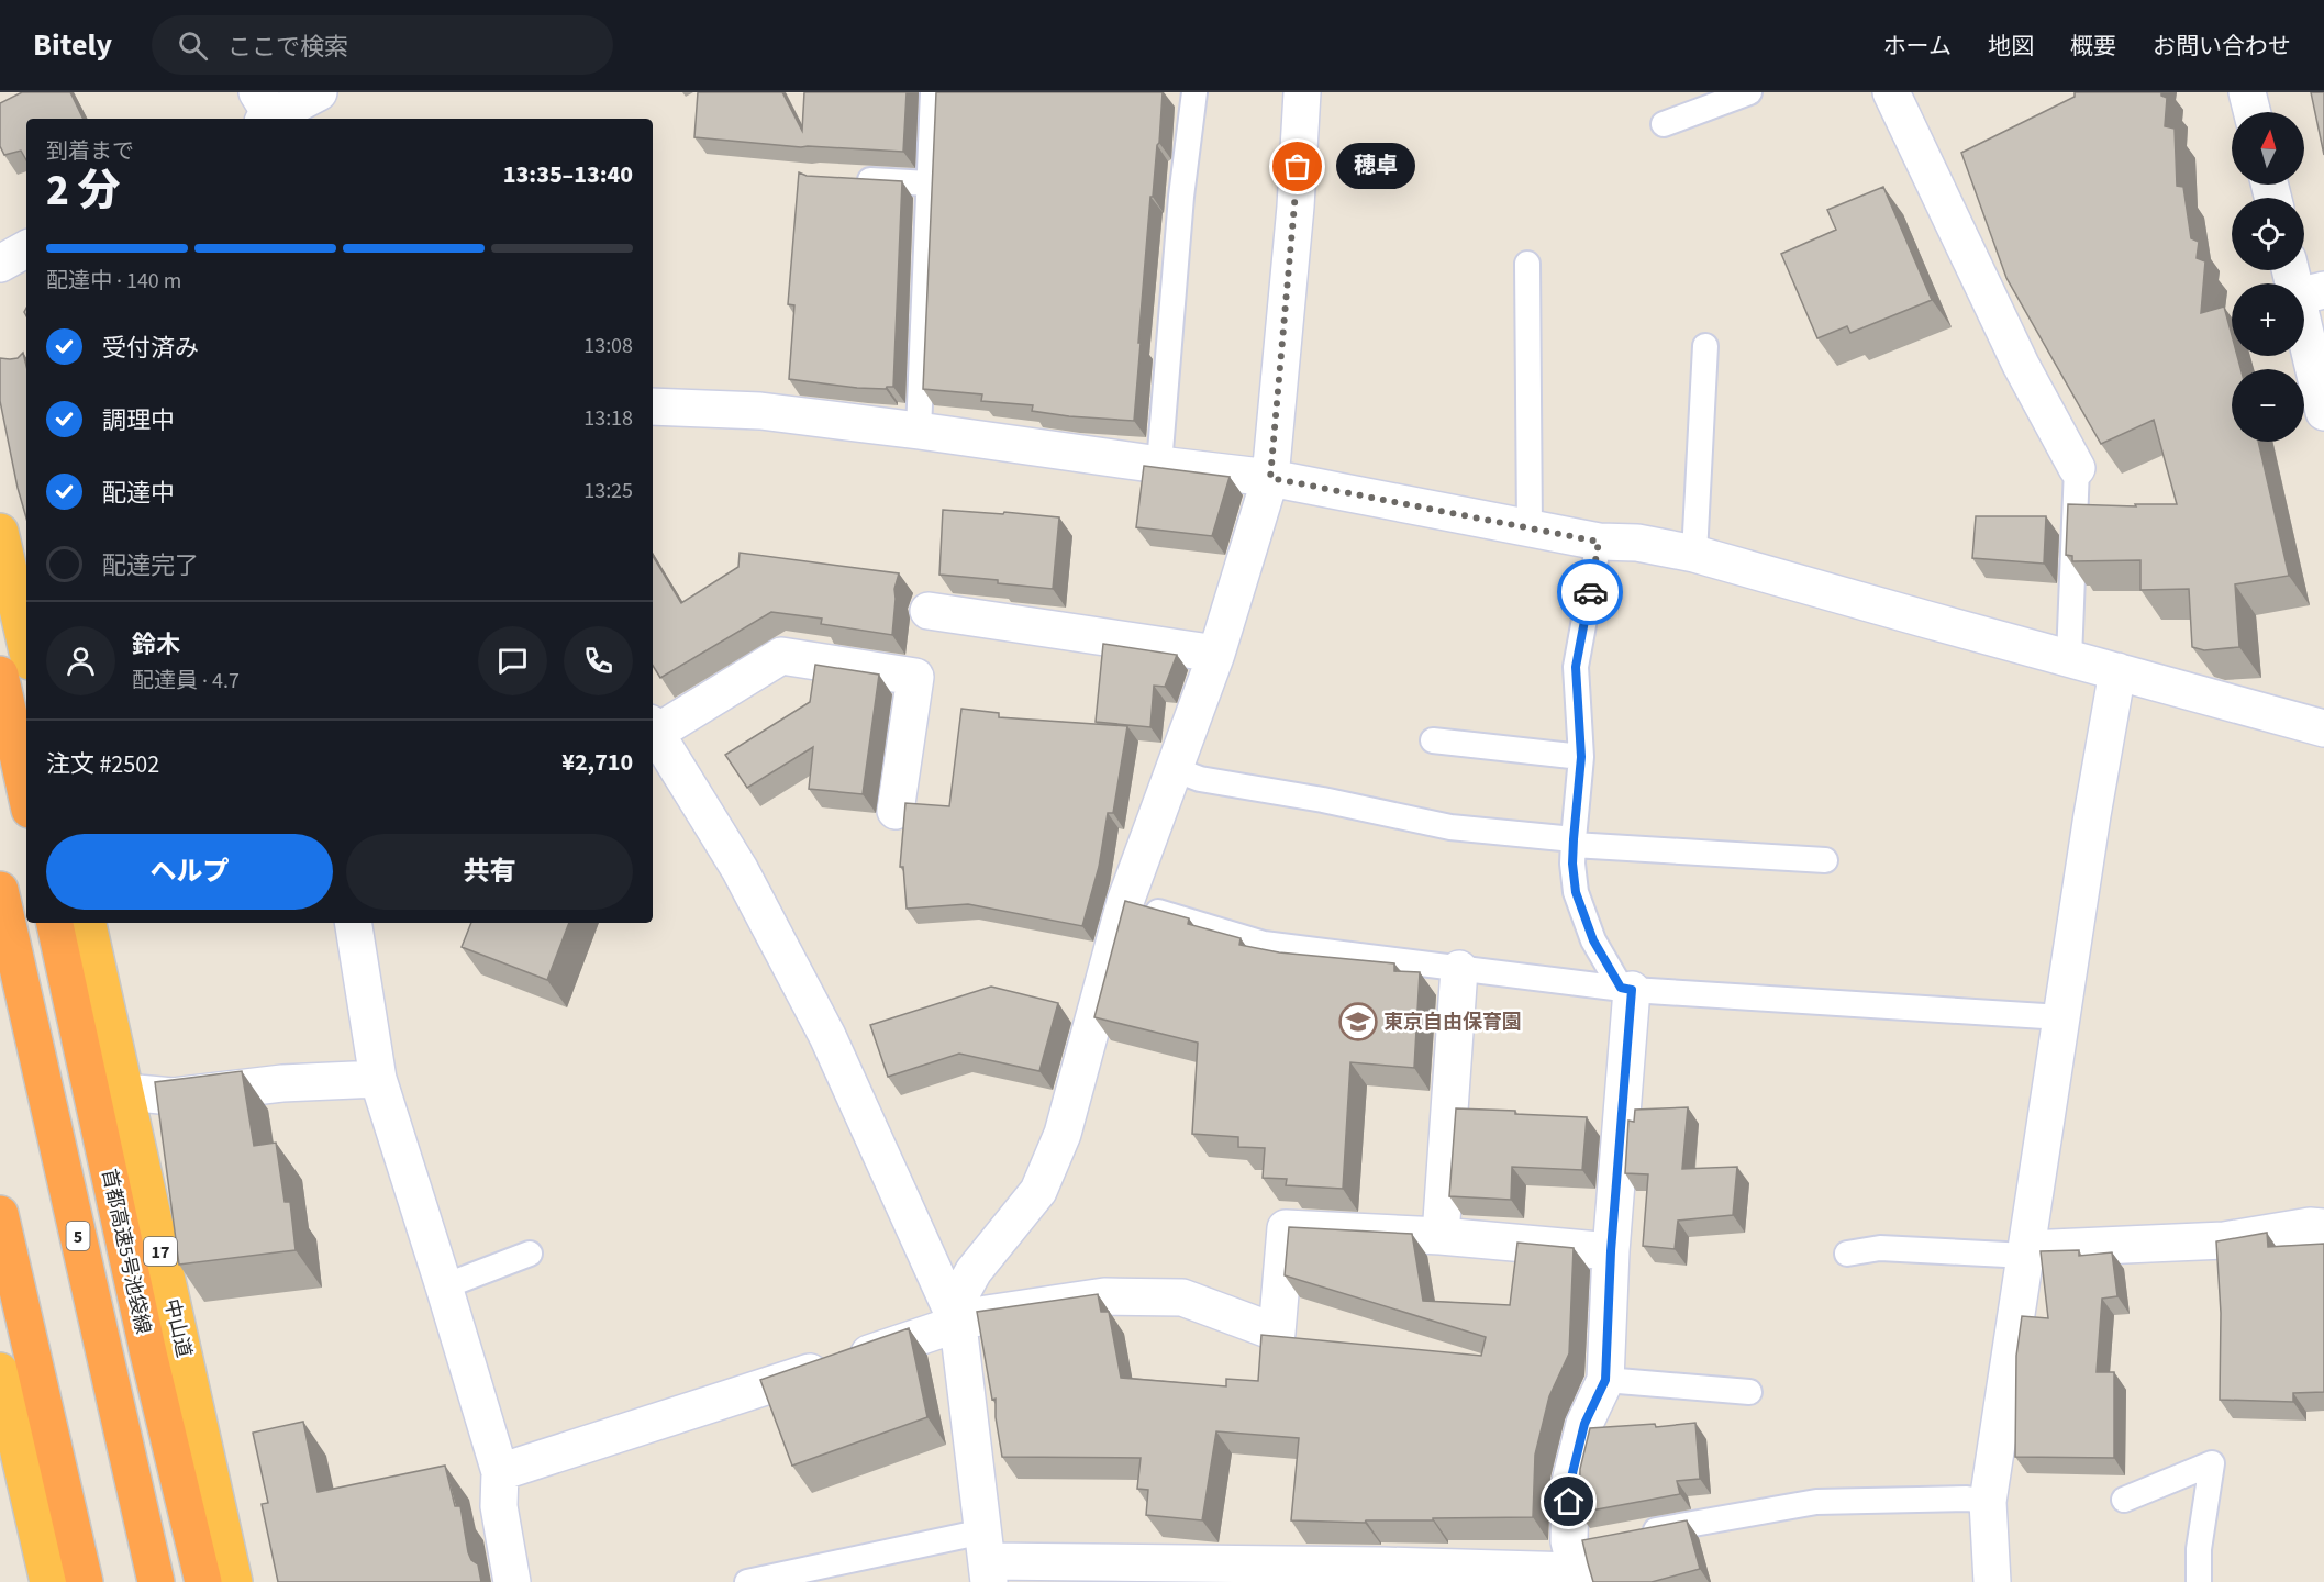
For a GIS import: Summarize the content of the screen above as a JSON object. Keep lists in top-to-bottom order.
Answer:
{
  "streets": {
    "highway": [
      "5",
      "首都高速5号池袋線",
      "17",
      "中山道"
    ]
  },
  "places": {
    "other": ["穂卓"],
    "school or university": ["東京自由保育園"]
  },
  "north": "top",
  "page": {
    "header": "Bitely",
    "search": "ここで検索",
    "nav": [
      "ホーム",
      "地図",
      "概要",
      "お問い合わせ"
    ],
    "map_buttons": ["+", "−"],
    "heading": ["2 分", "到着まで", "13:35–13:40"],
    "panel": [
      "鈴木",
      "配達員 · 4.7",
      "注文 #2502",
      "¥2,710"
    ],
    "bubble": "穂卓",
    "bar": "配達中 · 140 m",
    "list": [
      ["受付済み", "13:08"],
      ["調理中", "13:18"],
      ["配達中", "13:25"],
      "配達完了"
    ],
    "buttons": ["ヘルプ", "共有"]
  }
}
